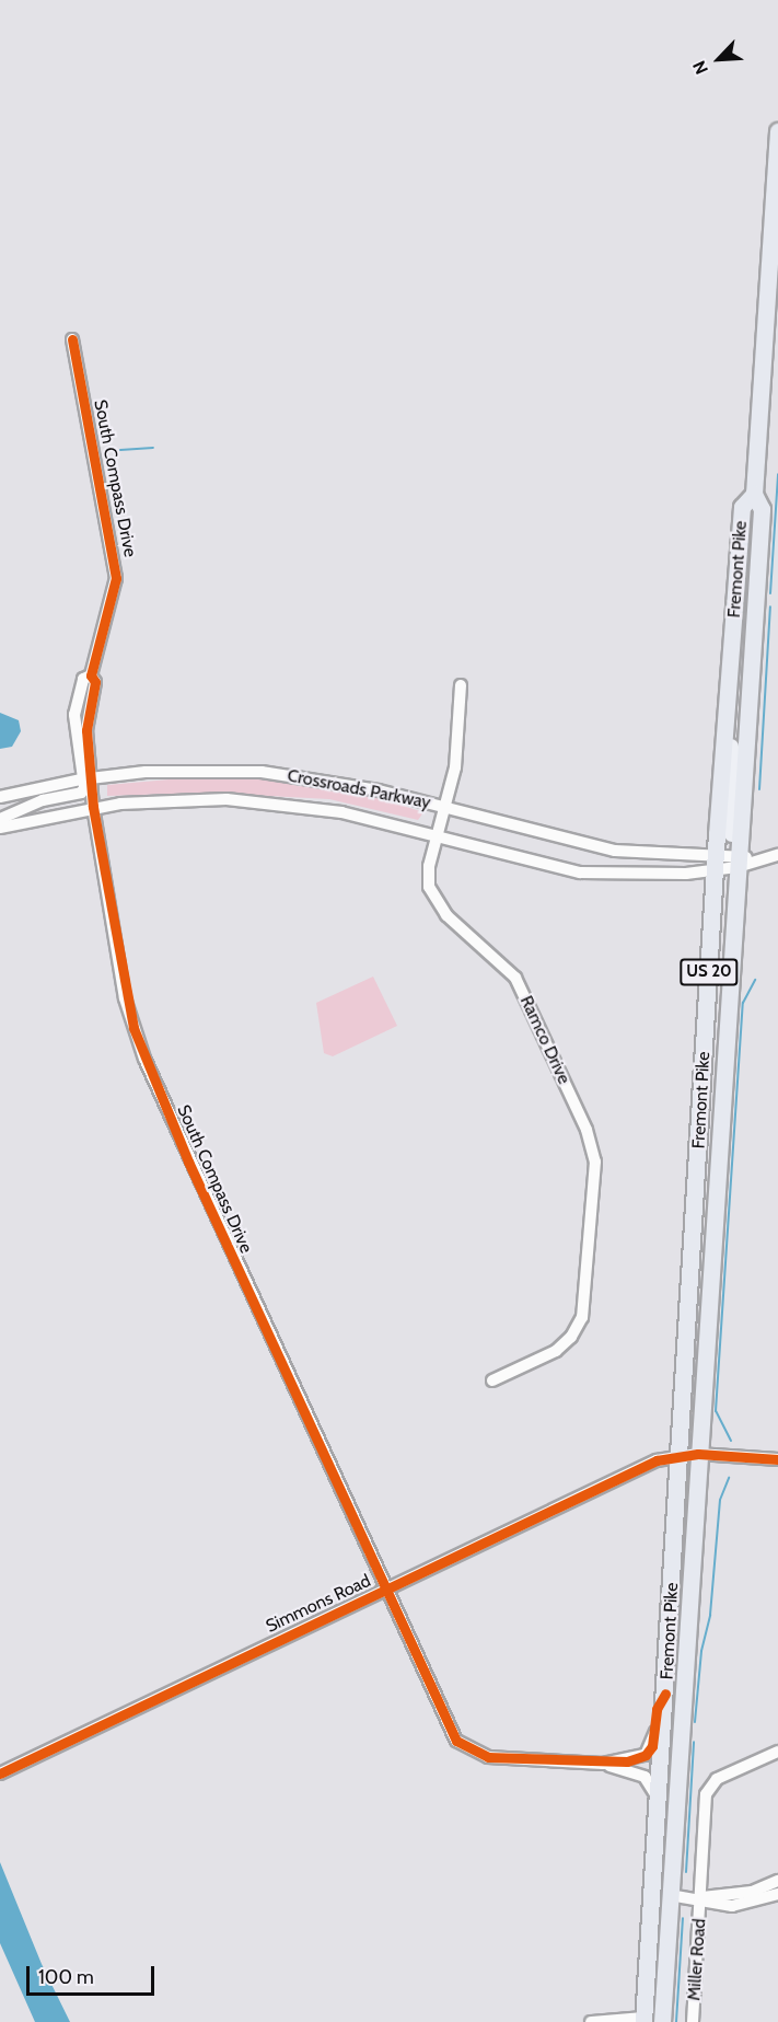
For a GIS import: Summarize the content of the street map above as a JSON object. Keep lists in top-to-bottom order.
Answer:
{
  "streets": {
    "highway": ["Fremont Pike", "US 20"],
    "street": [
      "South Compass Drive",
      "Crossroads Parkway",
      "Ramco Drive",
      "Simmons Road",
      "Miller Road"
    ]
  },
  "crossings": [
    ["South Compass Drive", "Fremont Pike"],
    ["South Compass Drive", "Crossroads Parkway"],
    ["South Compass Drive", "Simmons Road"],
    ["Fremont Pike", "Crossroads Parkway"],
    ["Fremont Pike", "US 20"],
    ["Fremont Pike", "Simmons Road"],
    ["Crossroads Parkway", "Ramco Drive"]
  ],
  "scale_bar": "100 m",
  "north": "bottom left"
}
